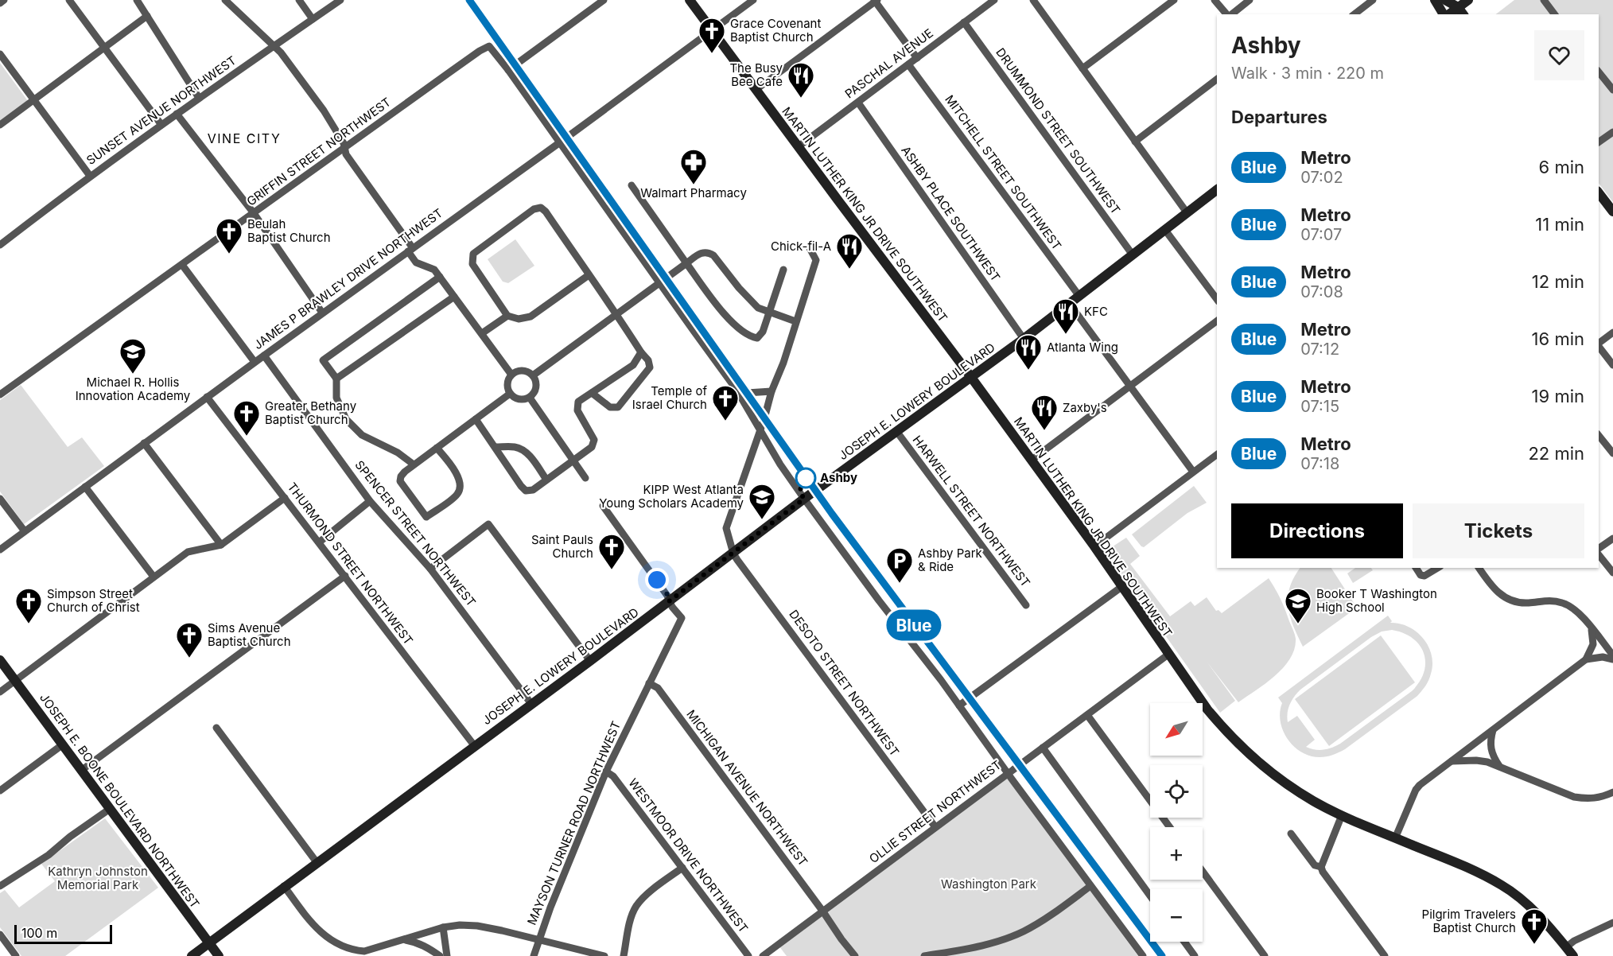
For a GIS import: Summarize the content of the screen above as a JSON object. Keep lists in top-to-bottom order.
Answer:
{
  "streets": {
    "main road": ["MARTIN LUTHER KING JR DRIVE SOUTHWEST", "JOSEPH E. LOWERY BOULEVARD", "JOSEPH E. BOONE BOULEVARD NORTHWEST"],
    "street": [
      "PASCHAL AVENUE",
      "SUNSET AVENUE NORTHWEST",
      "DRUMMOND STREET SOUTHWEST",
      "GRIFFIN STREET NORTHWEST",
      "MITCHELL STREET SOUTHWEST",
      "ASHBY PLACE SOUTHWEST",
      "JAMES P BRAWLEY DRIVE NORTHWEST",
      "HARWELL STREET NORTHWEST",
      "SPENCER STREET NORTHWEST",
      "THURMOND STREET NORTHWEST",
      "DESOTO STREET NORTHWEST",
      "MICHIGAN AVENUE NORTHWEST",
      "OLLIE STREET NORTHWEST",
      "MAYSON TURNER ROAD NORTHWEST",
      "WESTMOOR DRIVE NORTHWEST"
    ]
  },
  "crossings": [
    ["PASCHAL AVENUE", "DRUMMOND STREET SOUTHWEST"],
    ["PASCHAL AVENUE", "MITCHELL STREET SOUTHWEST"],
    ["PASCHAL AVENUE", "ASHBY PLACE SOUTHWEST"],
    ["PASCHAL AVENUE", "MARTIN LUTHER KING JR DRIVE SOUTHWEST"],
    ["DRUMMOND STREET SOUTHWEST", "JOSEPH E. LOWERY BOULEVARD"],
    ["MITCHELL STREET SOUTHWEST", "JOSEPH E. LOWERY BOULEVARD"],
    ["ASHBY PLACE SOUTHWEST", "JOSEPH E. LOWERY BOULEVARD"],
    ["MARTIN LUTHER KING JR DRIVE SOUTHWEST", "JAMES P BRAWLEY DRIVE NORTHWEST"],
    ["MARTIN LUTHER KING JR DRIVE SOUTHWEST", "JOSEPH E. LOWERY BOULEVARD"],
    ["MARTIN LUTHER KING JR DRIVE SOUTHWEST", "OLLIE STREET NORTHWEST"],
    ["JAMES P BRAWLEY DRIVE NORTHWEST", "SPENCER STREET NORTHWEST"],
    ["JAMES P BRAWLEY DRIVE NORTHWEST", "THURMOND STREET NORTHWEST"],
    ["JOSEPH E. LOWERY BOULEVARD", "HARWELL STREET NORTHWEST"],
    ["JOSEPH E. LOWERY BOULEVARD", "SPENCER STREET NORTHWEST"],
    ["JOSEPH E. LOWERY BOULEVARD", "THURMOND STREET NORTHWEST"],
    ["JOSEPH E. LOWERY BOULEVARD", "DESOTO STREET NORTHWEST"],
    ["JOSEPH E. LOWERY BOULEVARD", "JOSEPH E. BOONE BOULEVARD NORTHWEST"],
    ["JOSEPH E. LOWERY BOULEVARD", "MAYSON TURNER ROAD NORTHWEST"],
    ["DESOTO STREET NORTHWEST", "OLLIE STREET NORTHWEST"],
    ["MICHIGAN AVENUE NORTHWEST", "OLLIE STREET NORTHWEST"],
    ["MICHIGAN AVENUE NORTHWEST", "MAYSON TURNER ROAD NORTHWEST"],
    ["MAYSON TURNER ROAD NORTHWEST", "WESTMOOR DRIVE NORTHWEST"]
  ],
  "districts": ["VINE CITY"],
  "parks": ["Kathryn Johnston Memorial Park", "Washington Park"],
  "places": {
    "church": [
      "Grace Covenant Baptist Church",
      "Beulah Baptist Church",
      "Temple of Israel Church",
      "Greater Bethany Baptist Church",
      "Saint Pauls Church",
      "Simpson Street Church of Christ",
      "Sims Avenue Baptist Church",
      "Pilgrim Travelers Baptist Church"
    ],
    "restaurant": [
      "The Busy Bee Cafe",
      "Chick-fil-A",
      "KFC",
      "Atlanta Wing",
      "Zaxby's"
    ],
    "pharmacy": ["Walmart Pharmacy"],
    "school or university": ["Michael R. Hollis Innovation Academy", "KIPP West Atlanta Young Scholars Academy", "Booker T Washington High School"],
    "other": ["Ashby"],
    "parking": ["Ashby Park & Ride"]
  },
  "lines": ["metro line Blue"],
  "scale_bar": "100 m",
  "north": "bottom left",
  "page": {
    "on_map": "Blue",
    "heading": [
      ["Ashby", "Walk · 3 min · 220 m"],
      "Departures"
    ],
    "list": [
      {
        "mark": "Blue",
        "name": "Metro",
        "note": "07:02",
        "value": "6 min"
      },
      {
        "mark": "Blue",
        "name": "Metro",
        "note": "07:07",
        "value": "11 min"
      },
      {
        "mark": "Blue",
        "name": "Metro",
        "note": "07:08",
        "value": "12 min"
      },
      {
        "mark": "Blue",
        "name": "Metro",
        "note": "07:12",
        "value": "16 min"
      },
      {
        "mark": "Blue",
        "name": "Metro",
        "note": "07:15",
        "value": "19 min"
      },
      {
        "mark": "Blue",
        "name": "Metro",
        "note": "07:18",
        "value": "22 min"
      }
    ],
    "buttons": ["Directions", "Tickets"],
    "map_buttons": ["+", "−"],
    "scale": "100 m"
  }
}
